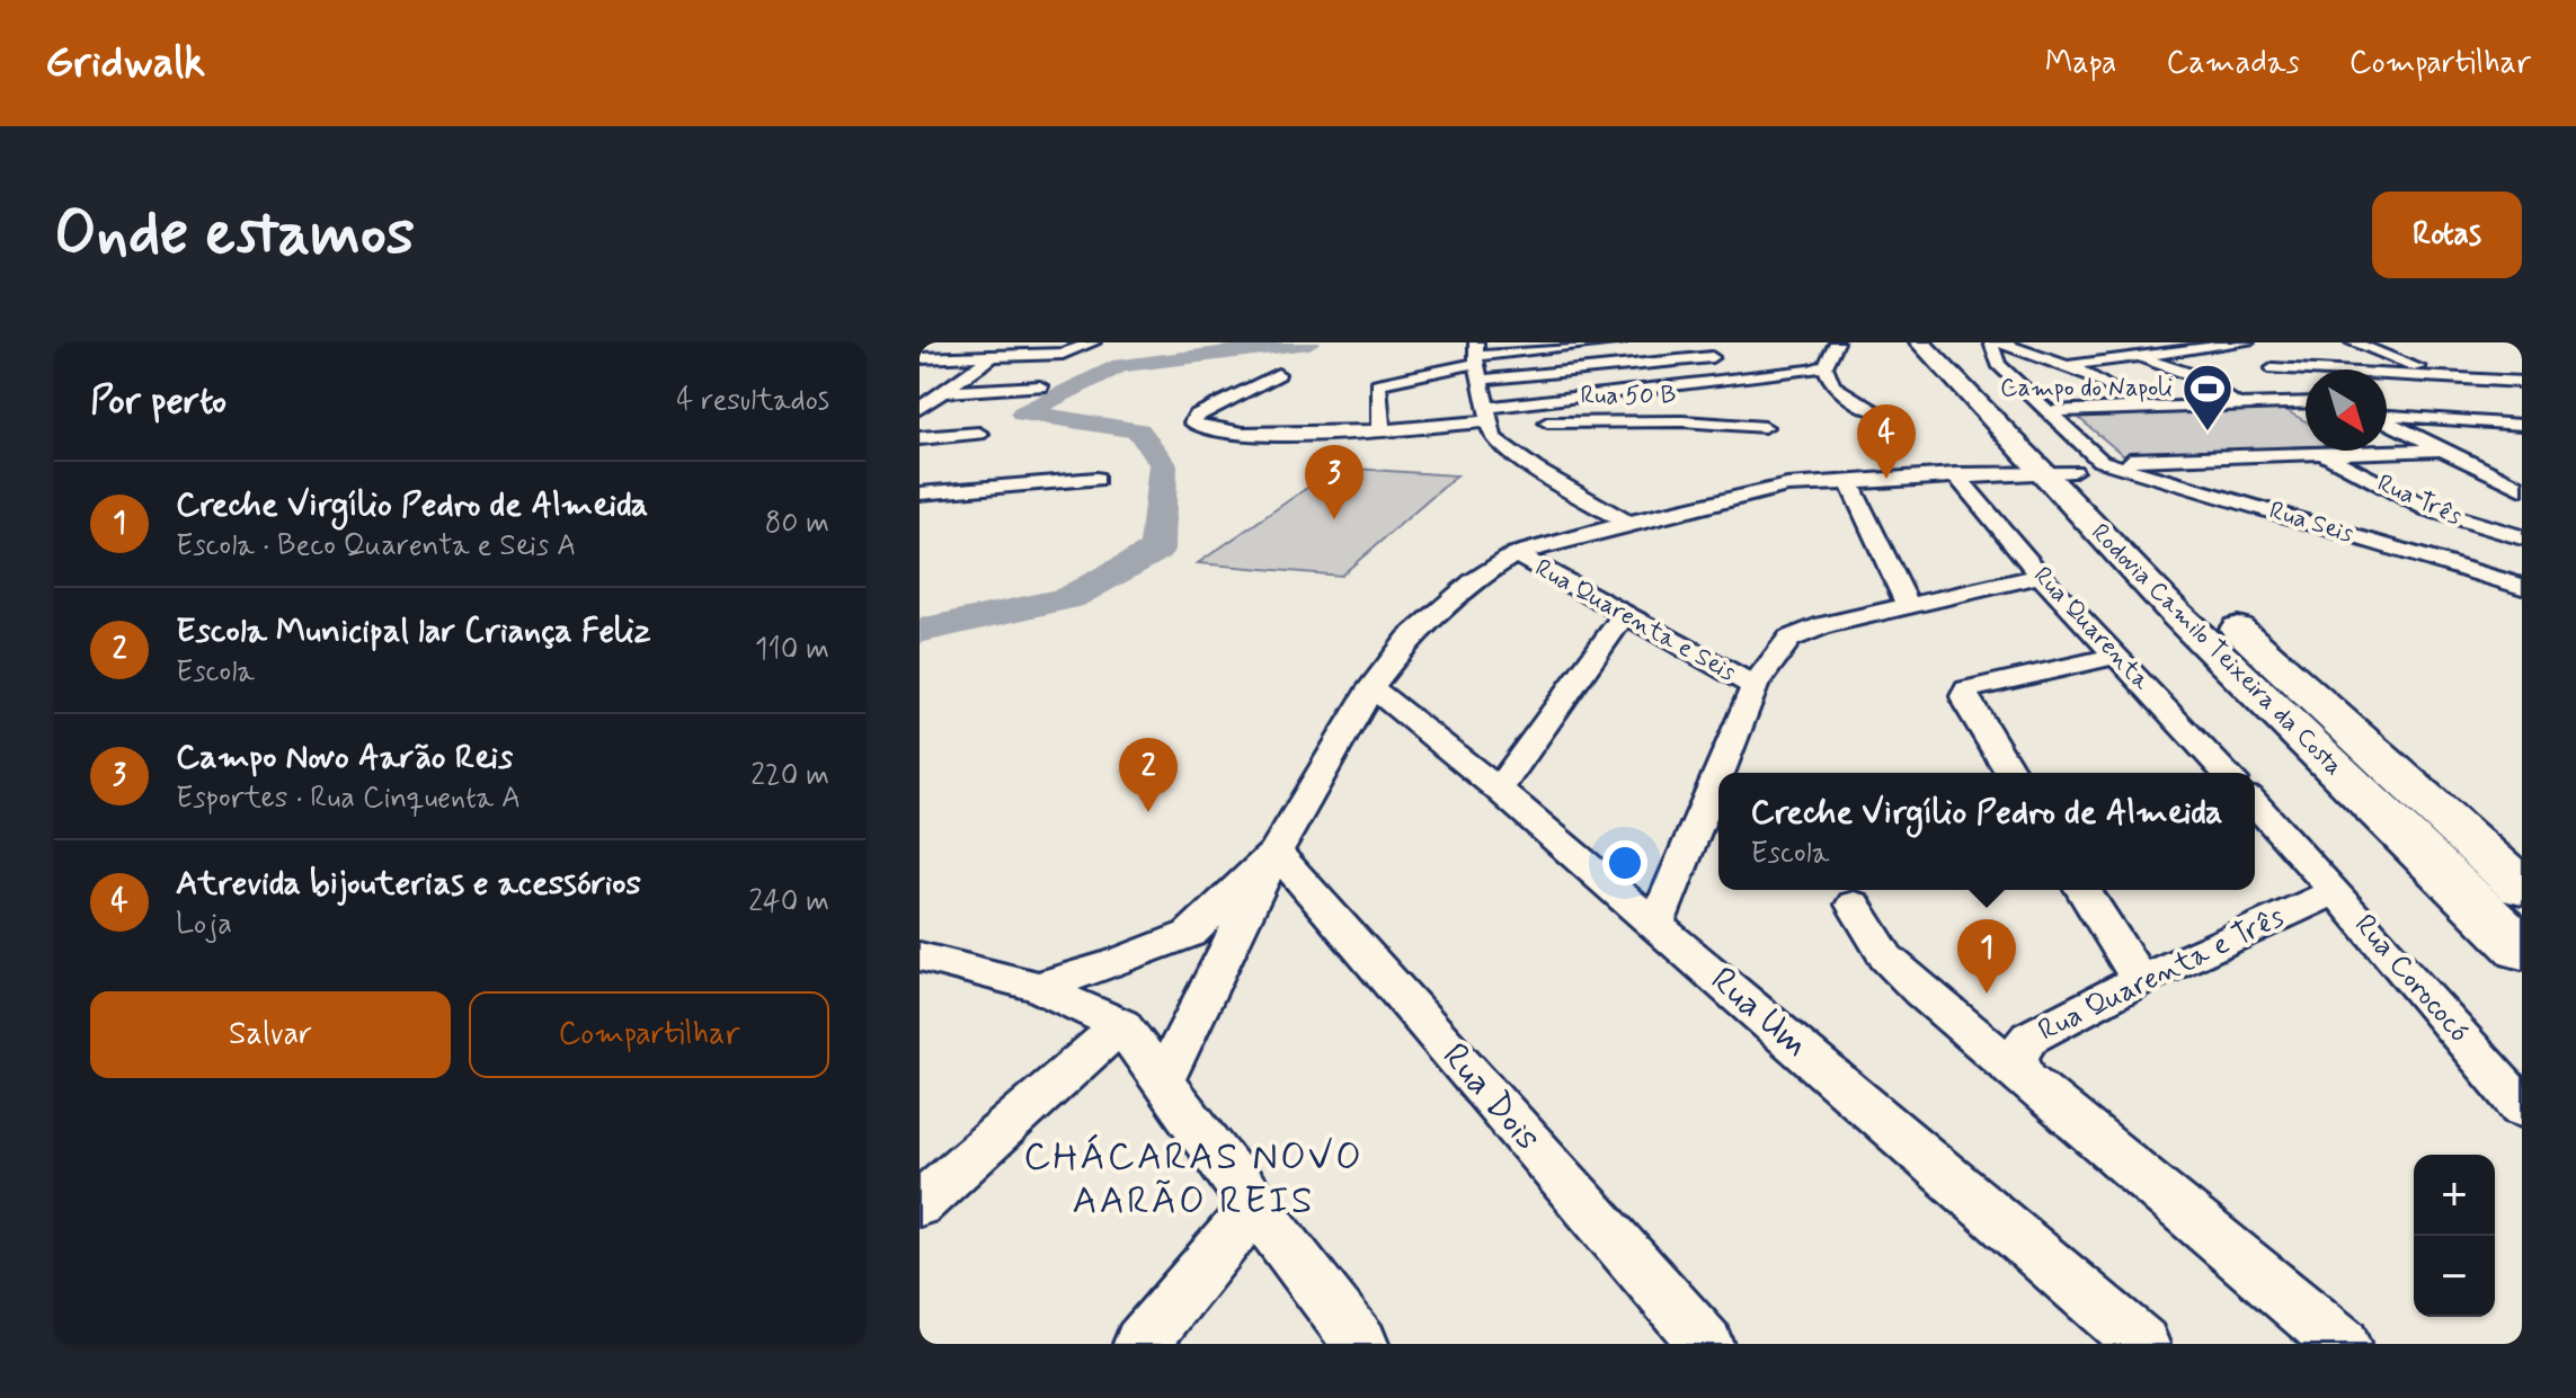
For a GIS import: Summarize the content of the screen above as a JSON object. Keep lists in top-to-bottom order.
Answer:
{
  "streets": {
    "highway": ["Rodovia Camilo Teixeira da Costa"],
    "street": [
      "Rua 50 B",
      "Rua Três",
      "Rua Seis",
      "Rua Quarenta e Seis",
      "Rua Quarenta",
      "Rua Quarenta e Três",
      "Rua Corococó",
      "Rua Um",
      "Rua Dois"
    ]
  },
  "crossings": [
    ["Rua Seis", "Rodovia Camilo Teixeira da Costa"],
    ["Rua Quarenta e Três", "Rua Corococó"]
  ],
  "districts": ["CHÁCARAS NOVO AARÃO REIS"],
  "places": {
    "sports": ["Campo do Napoli"]
  },
  "north": "bottom right",
  "page": {
    "header": "Gridwalk",
    "nav": ["Mapa", "Camadas", "Compartilhar"],
    "buttons": [
      "Rotas",
      ["Salvar", "Compartilhar"]
    ],
    "title": "Onde estamos",
    "heading": ["Por perto", "4 resultados"],
    "pins": [
      "4",
      "3",
      "2",
      "1"
    ],
    "list": [
      {
        "mark": "1",
        "name": "Creche Virgílio Pedro de Almeida",
        "note": "Escola · Beco Quarenta e Seis A",
        "value": "80 m"
      },
      {
        "mark": "2",
        "name": "Escola Municipal lar Criança Feliz",
        "note": "Escola",
        "value": "110 m"
      },
      {
        "mark": "3",
        "name": "Campo Novo Aarão Reis",
        "note": "Esportes · Rua Cinquenta A",
        "value": "220 m"
      },
      {
        "mark": "4",
        "name": "Atrevida bijouterias e acessórios",
        "note": "Loja",
        "value": "240 m"
      }
    ],
    "popup": ["Creche Virgílio Pedro de Almeida", "Escola"],
    "map_buttons": ["+", "−"]
  }
}
